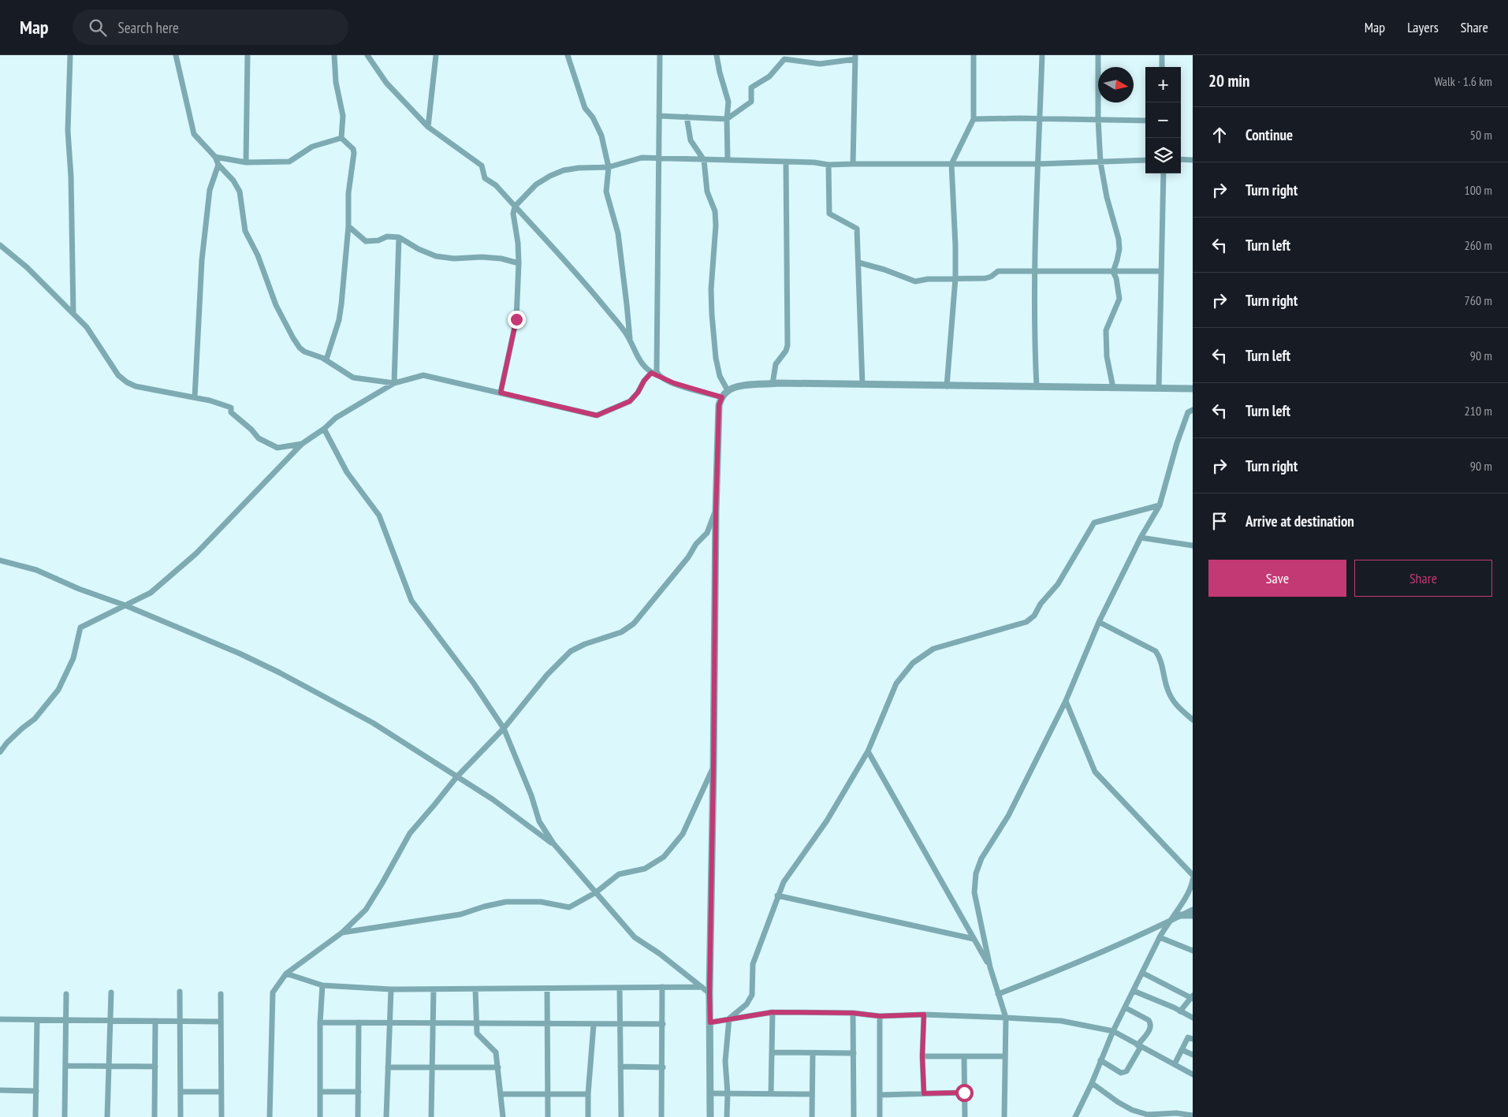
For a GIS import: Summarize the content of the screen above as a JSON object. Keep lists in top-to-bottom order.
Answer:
{
  "north": "right",
  "page": {
    "header": "Map",
    "search": "Search here",
    "nav": ["Map", "Layers", "Share"],
    "heading": ["20 min", "Walk · 1.6 km"],
    "map_buttons": ["+", "−"],
    "list": [
      ["Continue", "50 m"],
      ["Turn right", "100 m"],
      ["Turn left", "260 m"],
      ["Turn right", "760 m"],
      ["Turn left", "90 m"],
      ["Turn left", "210 m"],
      ["Turn right", "90 m"],
      "Arrive at destination"
    ],
    "buttons": ["Save", "Share"]
  }
}
